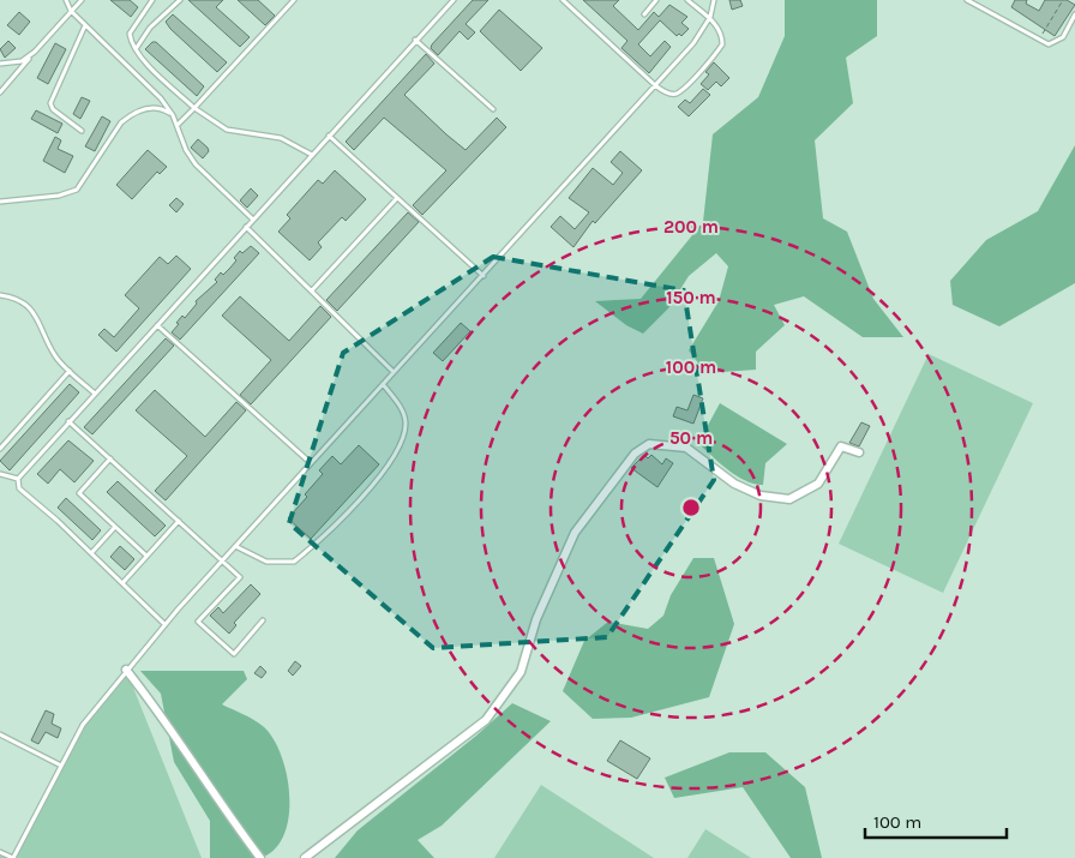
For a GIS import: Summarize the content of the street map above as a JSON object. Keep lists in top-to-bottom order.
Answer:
{
  "scale_bar": "100 m",
  "rings": [
    "200 m",
    "150 m",
    "100 m",
    "50 m"
  ]
}
